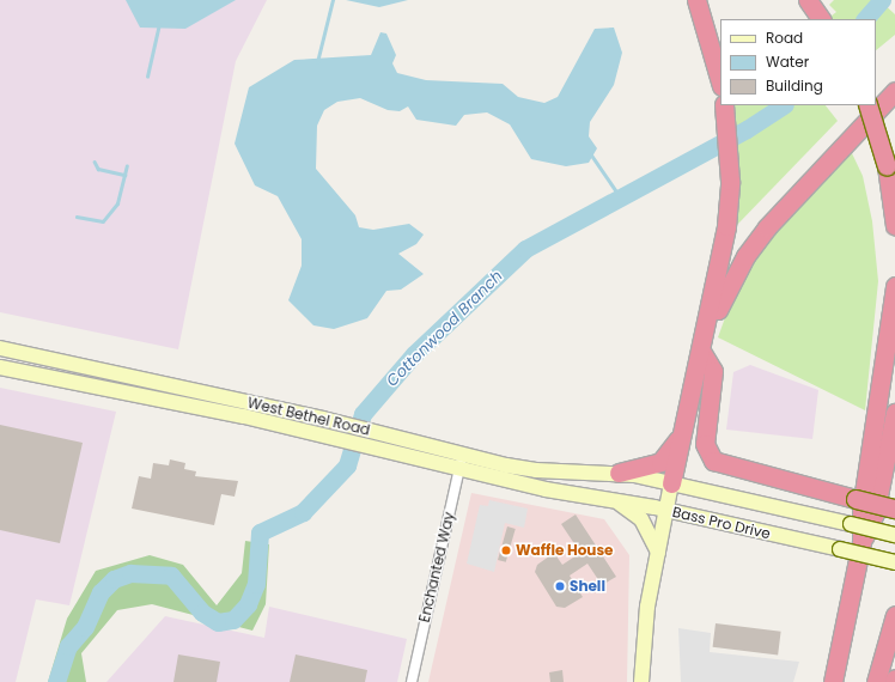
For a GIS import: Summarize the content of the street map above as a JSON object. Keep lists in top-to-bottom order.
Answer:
{
  "streets": {
    "main road": ["West Bethel Road", "Bass Pro Drive"],
    "street": ["Enchanted Way"]
  },
  "crossings": [
    ["West Bethel Road", "Bass Pro Drive"],
    ["West Bethel Road", "Enchanted Way"]
  ],
  "water": ["Cottonwood Branch"],
  "places": ["Waffle House", "Shell"],
  "legend": ["Road", "Water", "Building"]
}
